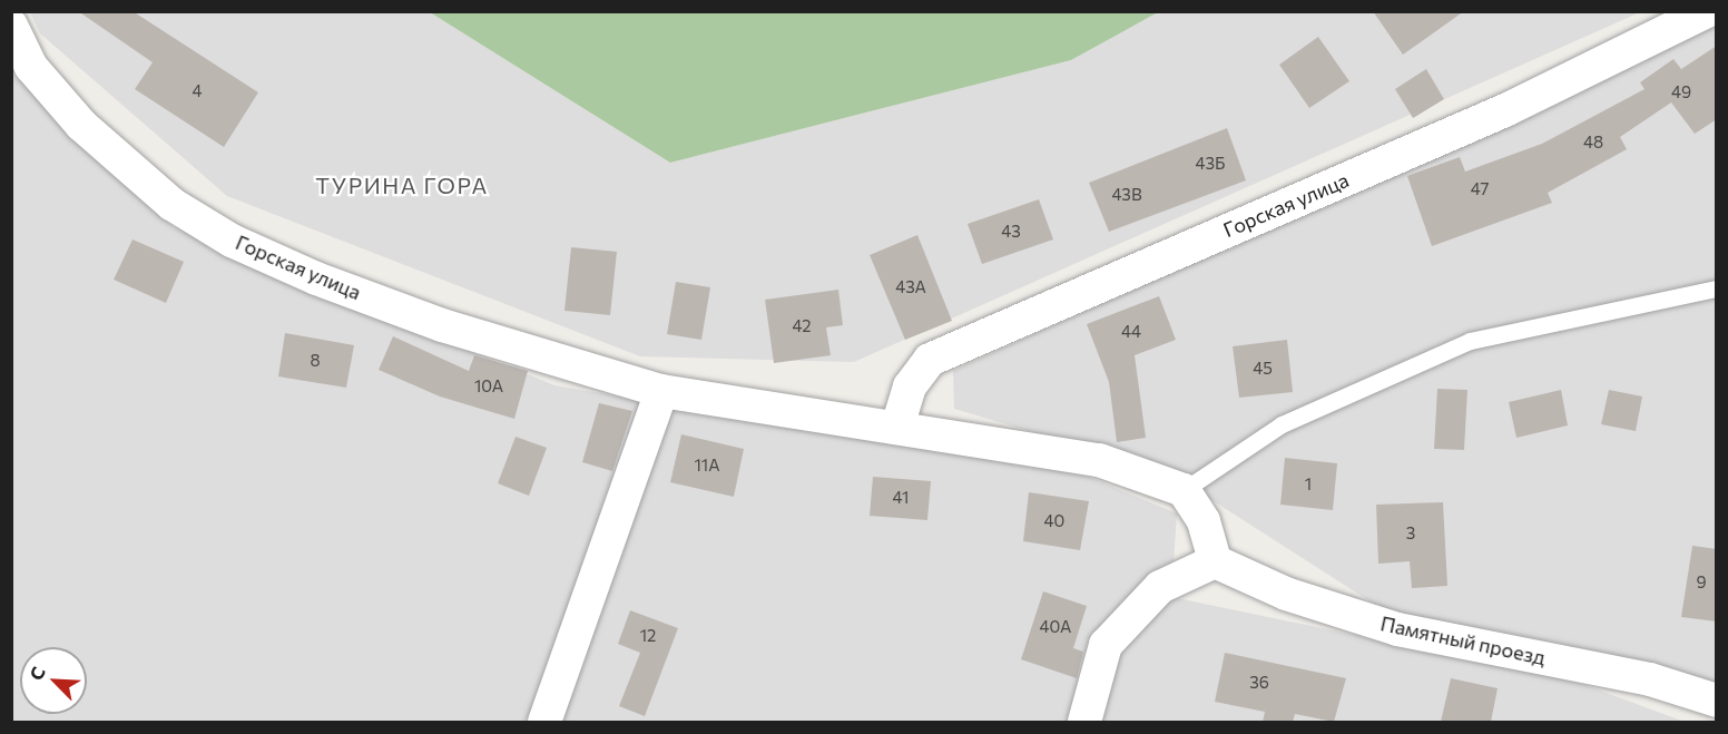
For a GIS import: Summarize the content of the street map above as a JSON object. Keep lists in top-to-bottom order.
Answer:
{
  "streets": {
    "street": ["Горская улица", "Памятный проезд"]
  },
  "districts": ["ТУРИНА ГОРА"],
  "house_numbers": [
    "4",
    "49",
    "48",
    "43Б",
    "47",
    "43В",
    "43",
    "43А",
    "42",
    "44",
    "8",
    "45",
    "10А",
    "11А",
    "1",
    "41",
    "40",
    "3",
    "9",
    "40А",
    "12",
    "36"
  ],
  "north": "top left"
}
